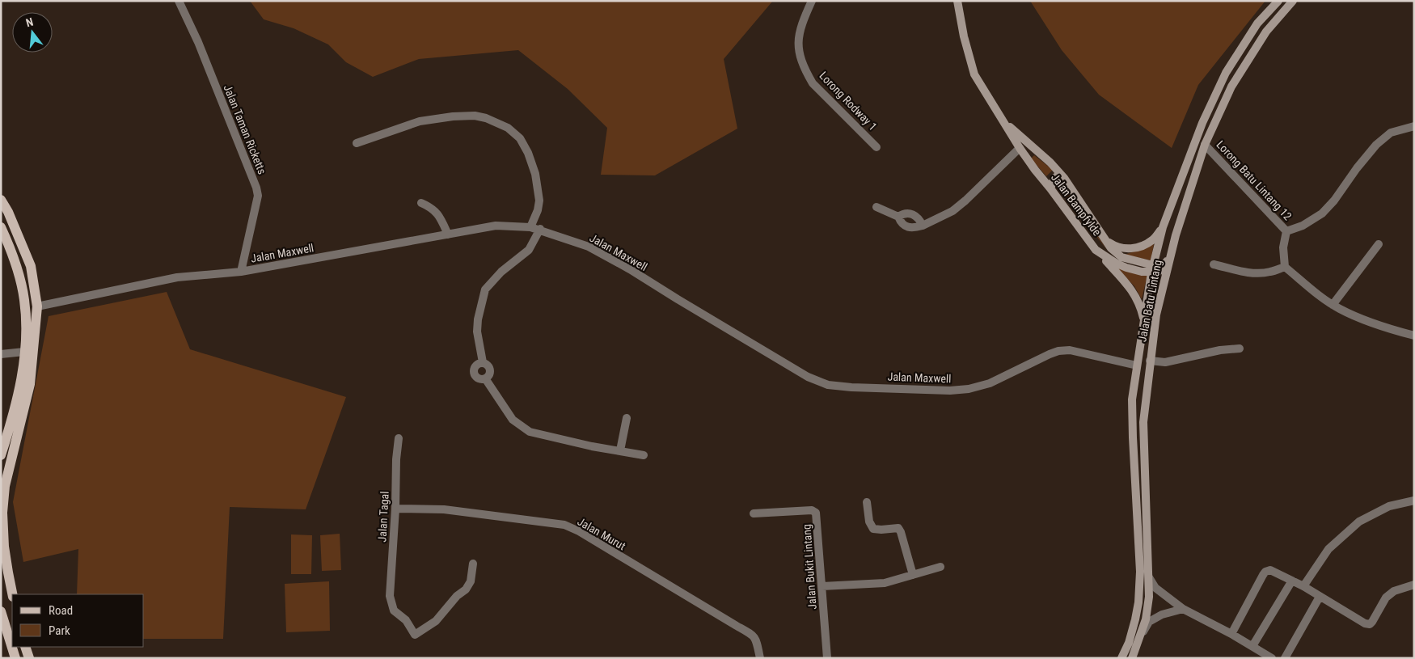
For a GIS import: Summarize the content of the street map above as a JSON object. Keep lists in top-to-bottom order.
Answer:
{
  "streets": {
    "main road": ["Jalan Bampfylde", "Jalan Batu Lintang"],
    "street": [
      "Lorong Rodway 1",
      "Jalan Taman Ricketts",
      "Lorong Batu Lintang 12",
      "Jalan Maxwell",
      "Jalan Tagal",
      "Jalan Murut",
      "Jalan Bukit Lintang"
    ]
  },
  "crossings": [
    ["Jalan Taman Ricketts", "Jalan Maxwell"],
    ["Lorong Batu Lintang 12", "Jalan Batu Lintang"],
    ["Jalan Bampfylde", "Jalan Batu Lintang"],
    ["Jalan Maxwell", "Jalan Batu Lintang"],
    ["Jalan Tagal", "Jalan Murut"]
  ],
  "legend": ["Road", "Park"],
  "north": "top"
}
